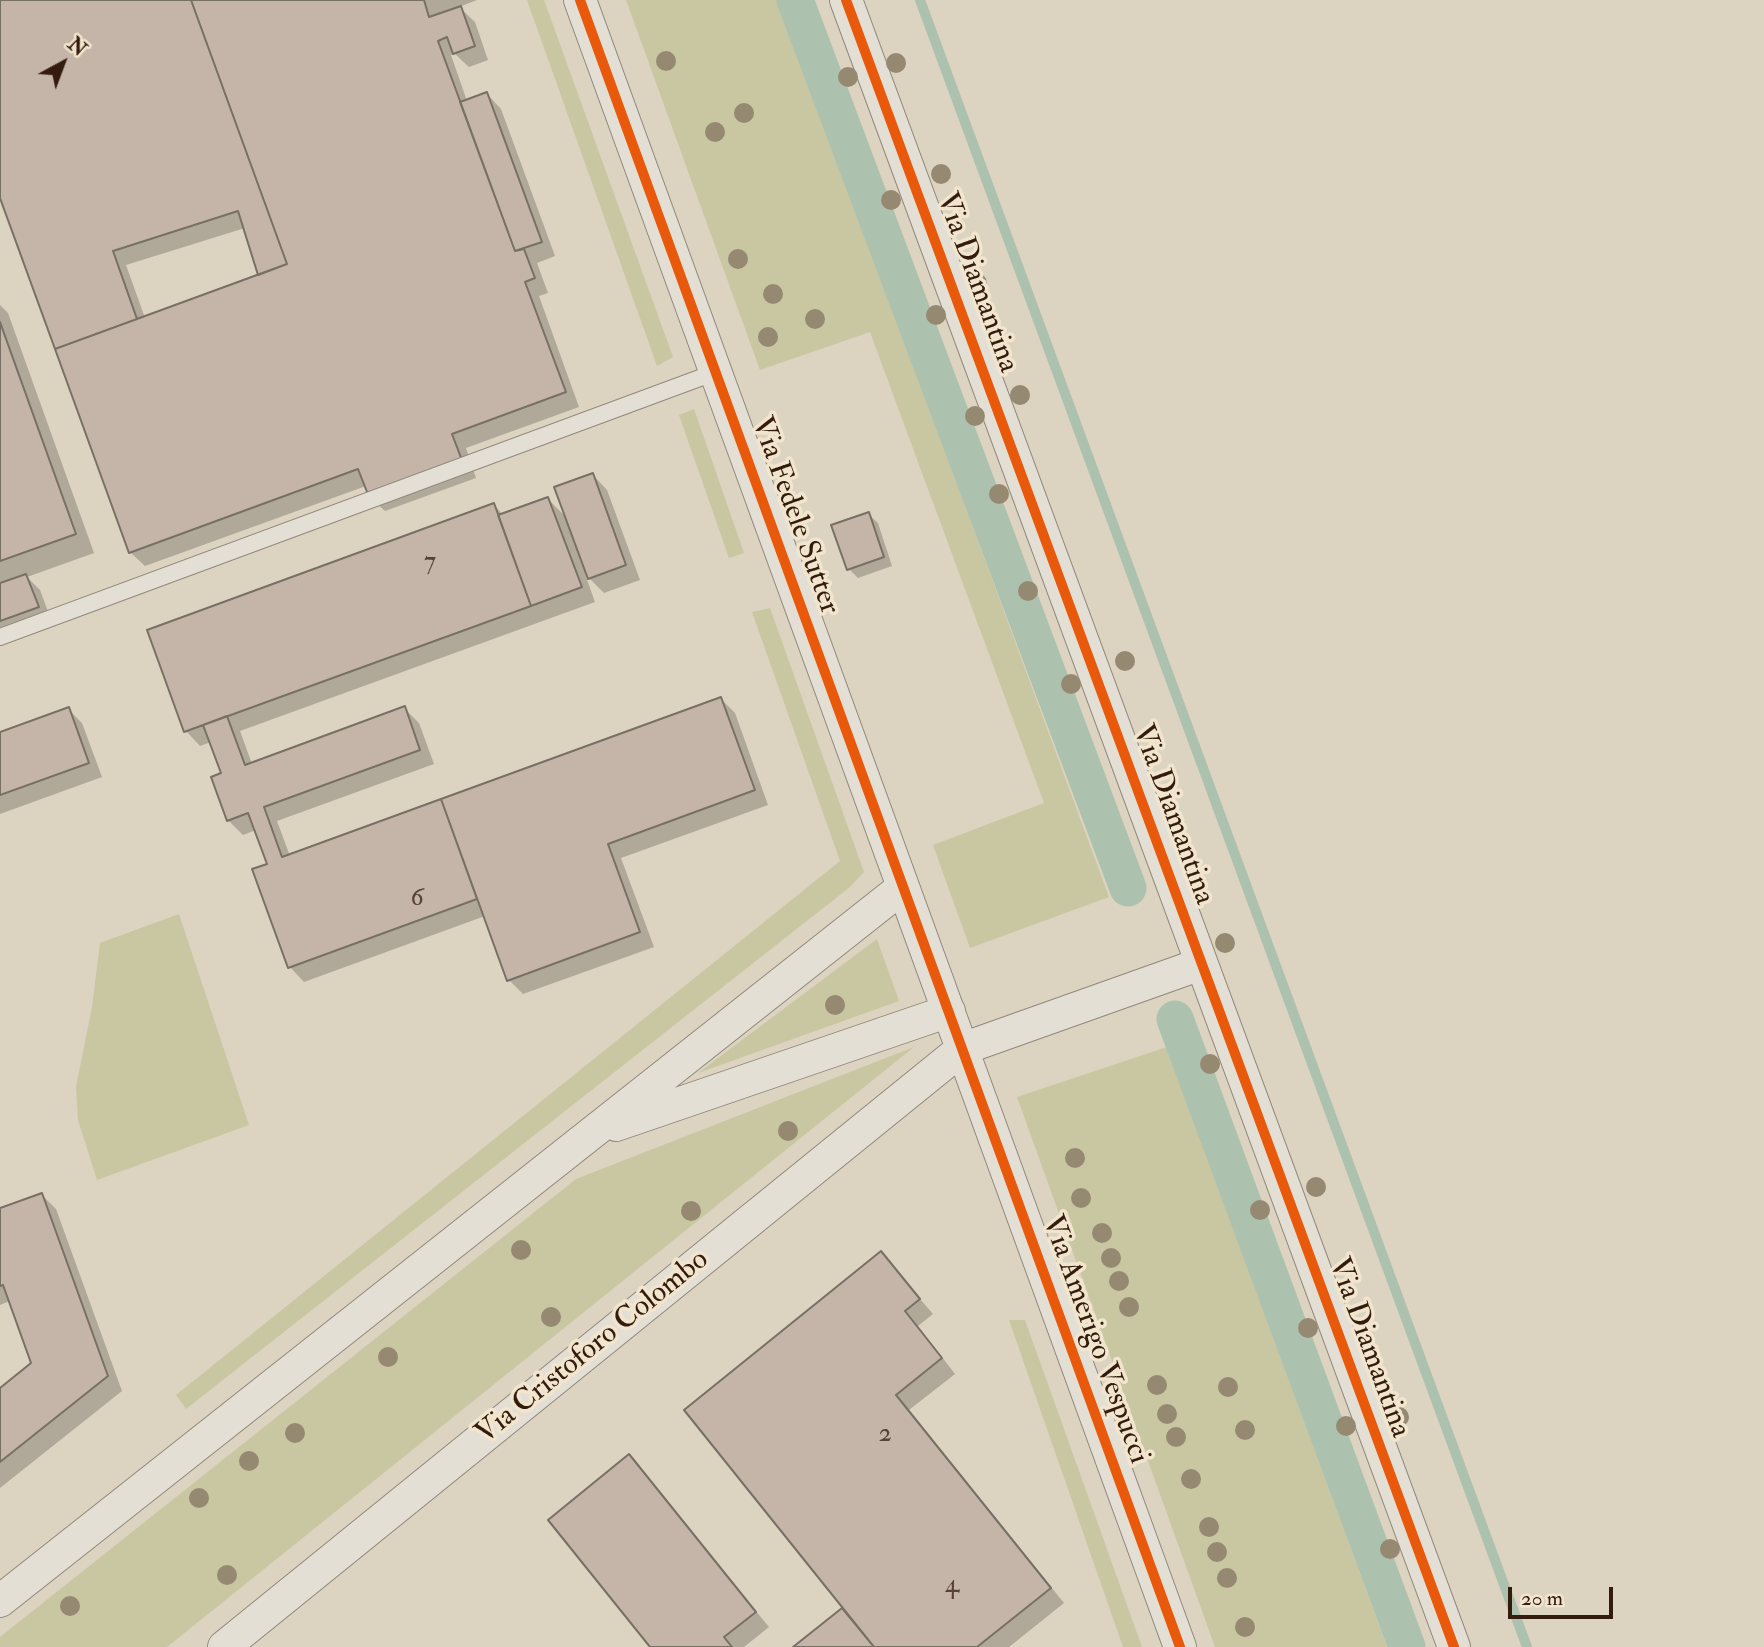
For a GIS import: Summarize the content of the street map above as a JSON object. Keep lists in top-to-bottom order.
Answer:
{
  "streets": {
    "street": [
      "Via Diamantina",
      "Via Fedele Sutter",
      "Via Amerigo Vespucci",
      "Via Cristoforo Colombo"
    ]
  },
  "crossings": [
    ["Via Fedele Sutter", "Via Amerigo Vespucci"],
    ["Via Fedele Sutter", "Via Cristoforo Colombo"],
    ["Via Amerigo Vespucci", "Via Cristoforo Colombo"]
  ],
  "house_numbers": [
    "7",
    "6",
    "2",
    "4"
  ],
  "scale_bar": "20 m",
  "north": "top right"
}
